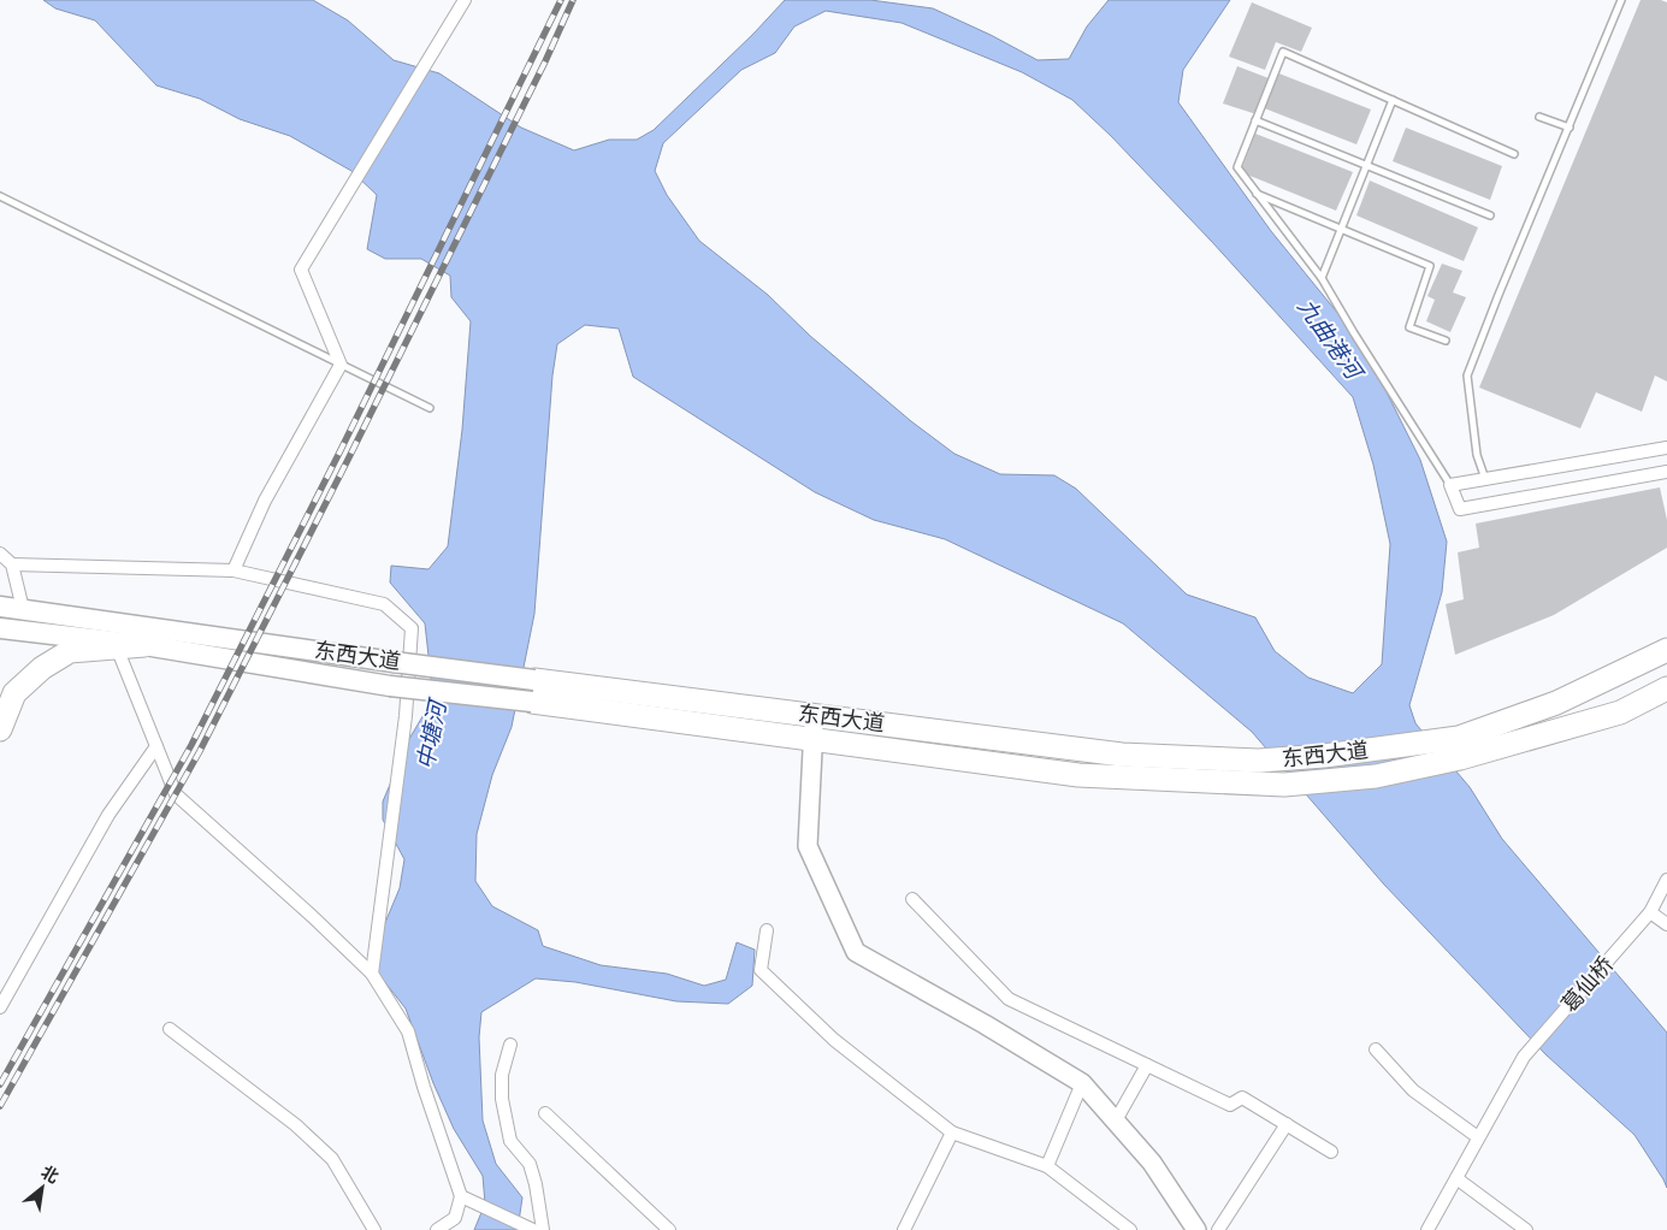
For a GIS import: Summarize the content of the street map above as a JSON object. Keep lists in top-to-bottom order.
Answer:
{
  "streets": {
    "highway": ["东西大道"],
    "street": ["葛仙桥"]
  },
  "water": ["九曲港河", "中塘河"],
  "north": "top right"
}
